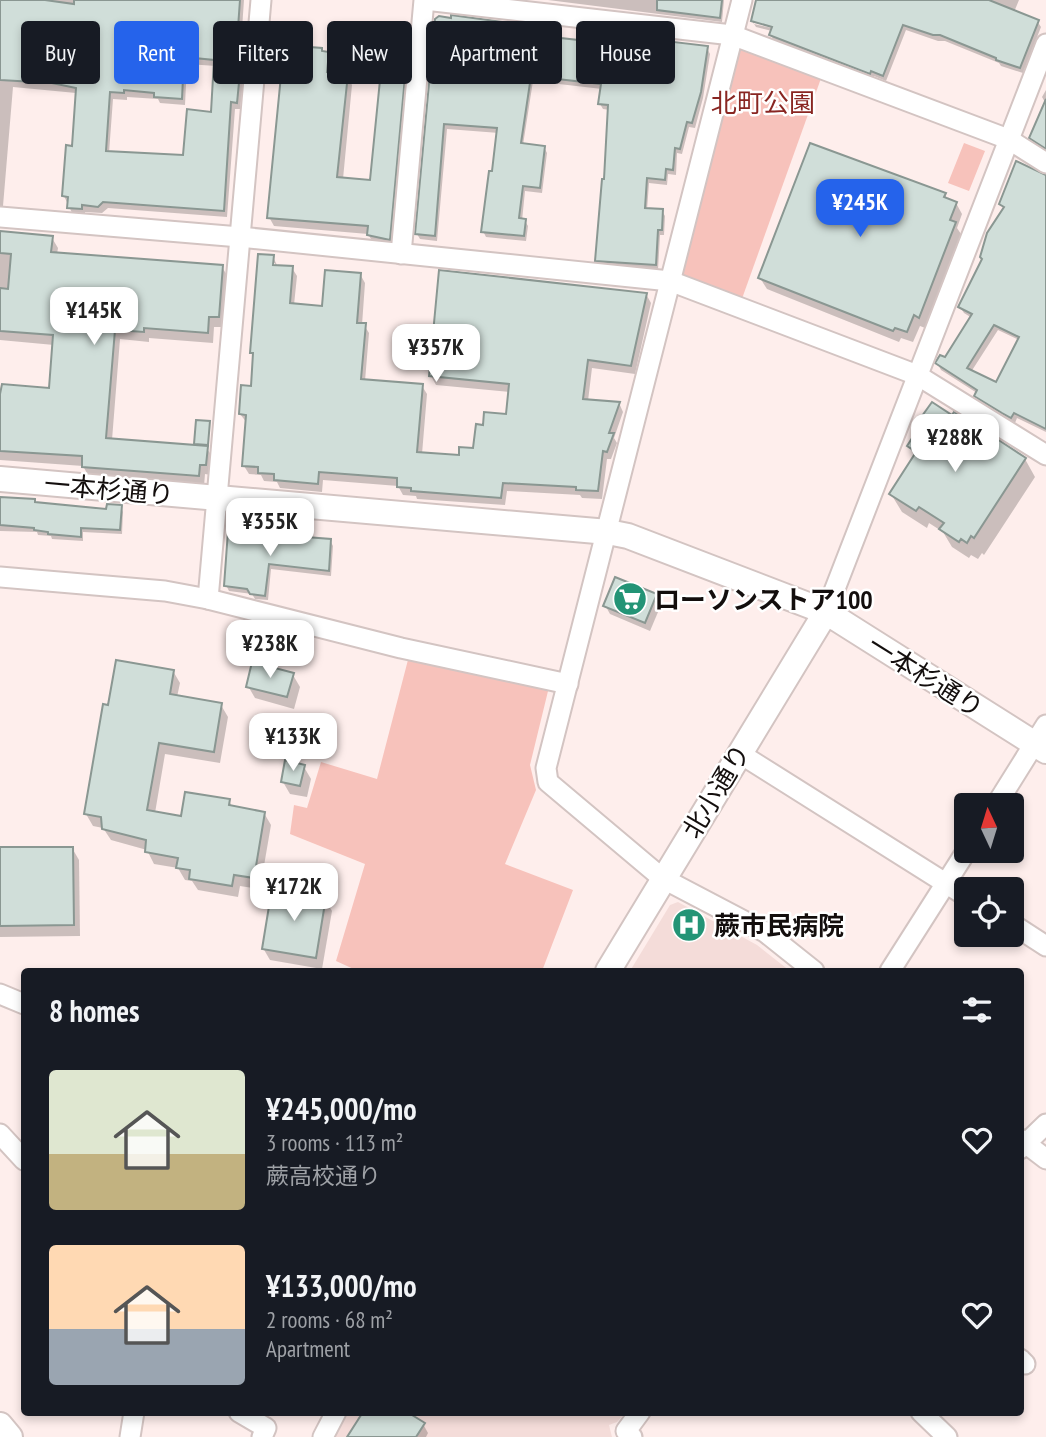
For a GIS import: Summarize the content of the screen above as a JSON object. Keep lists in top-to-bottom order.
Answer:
{
  "streets": {
    "street": ["一本杉通り", "北小通り"]
  },
  "crossings": [
    ["一本杉通り", "北小通り"]
  ],
  "parks": ["北町公園"],
  "places": {
    "supermarket": ["ローソンストア100"],
    "hospital": ["蕨市民病院"]
  },
  "north": "top",
  "page": {
    "chip": [
      "Buy",
      "Rent",
      "Filters",
      "New",
      "Apartment",
      "House"
    ],
    "price": [
      "¥245K",
      "¥145K",
      "¥357K",
      "¥288K",
      "¥355K",
      "¥238K",
      "¥133K",
      "¥172K"
    ],
    "heading": "8 homes",
    "list": [
      {
        "name": "¥245,000/mo",
        "note": "3 rooms · 113 m² · 蕨高校通り"
      },
      {
        "name": "¥133,000/mo",
        "note": "2 rooms · 68 m² · Apartment"
      }
    ]
  }
}
